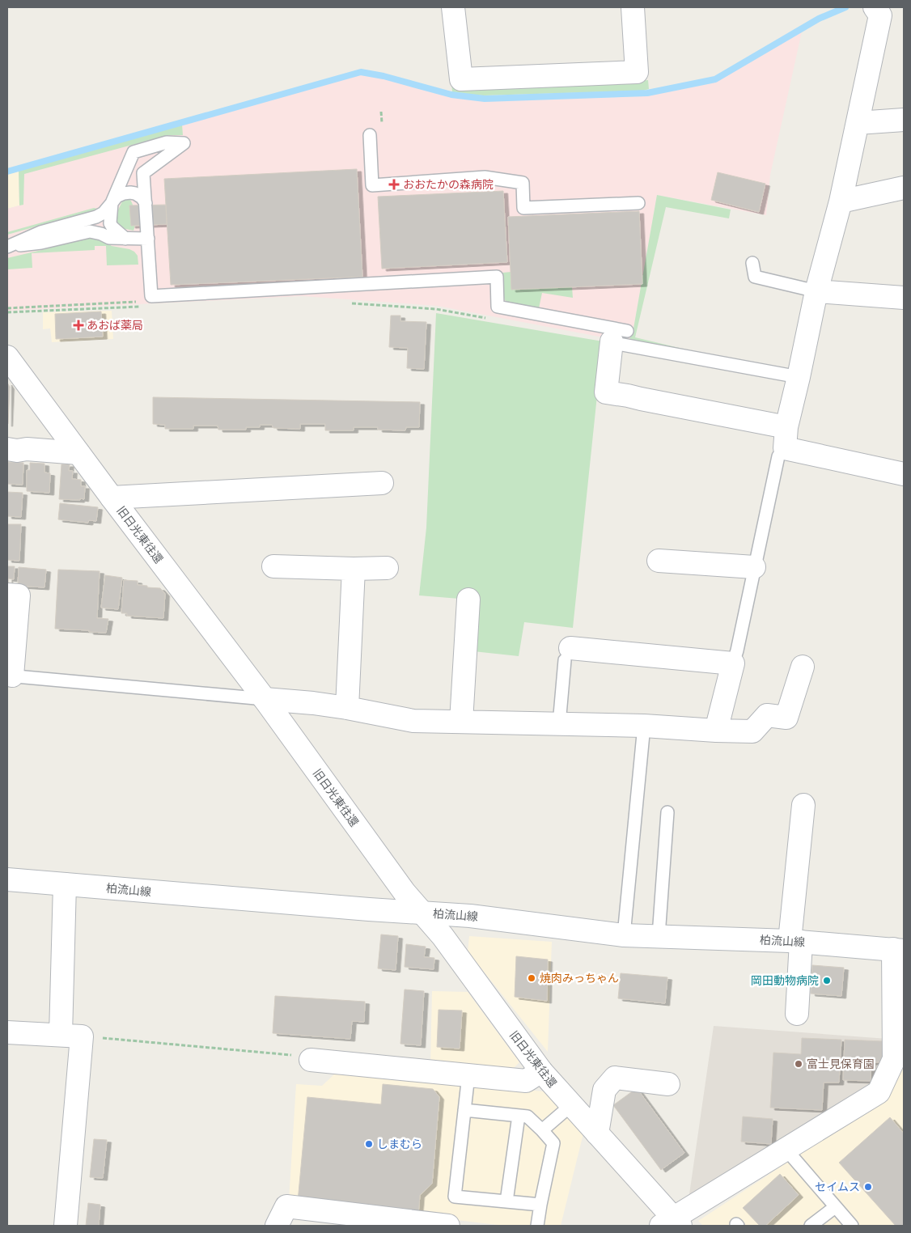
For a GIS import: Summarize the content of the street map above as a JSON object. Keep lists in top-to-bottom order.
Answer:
{
  "streets": {
    "street": ["旧日光東往還", "柏流山線"]
  },
  "crossings": [
    ["旧日光東往還", "柏流山線"]
  ],
  "places": {
    "health": ["おおたかの森病院", "あおば薬局"],
    "other": [
      "焼肉みっちゃん",
      "岡田動物病院",
      "富士見保育園",
      "しまむら",
      "セイムス"
    ]
  }
}
